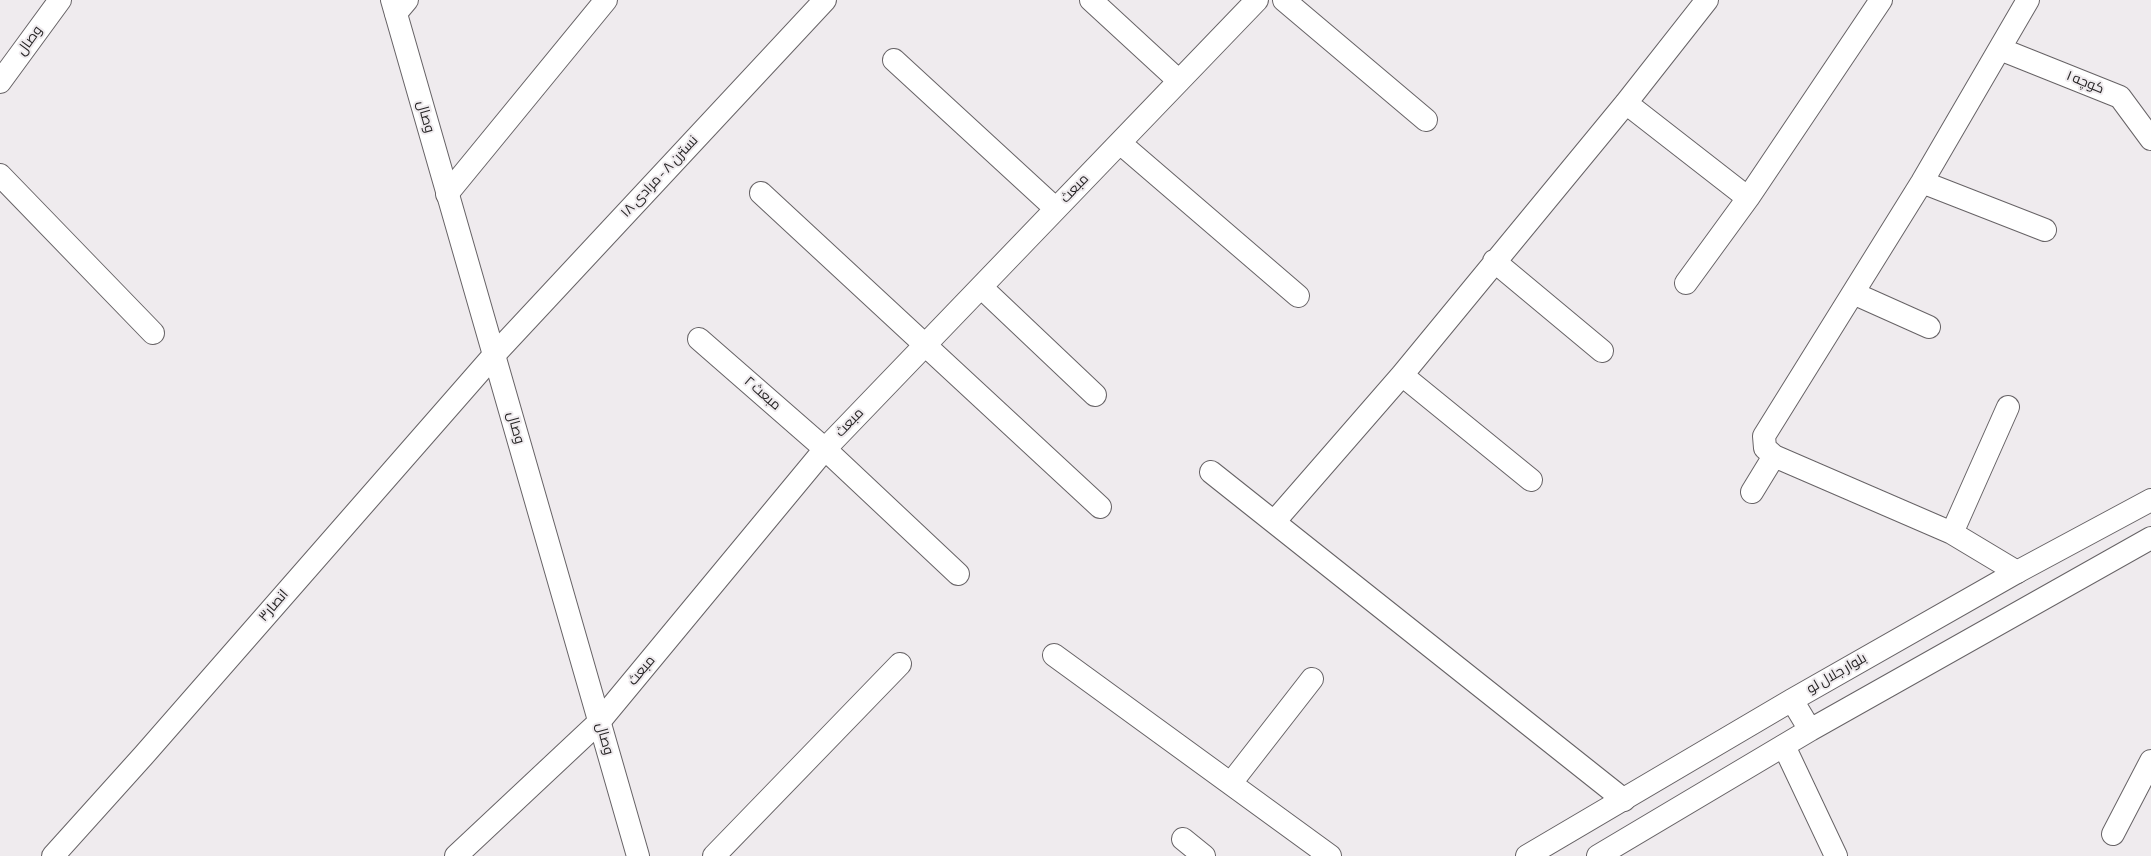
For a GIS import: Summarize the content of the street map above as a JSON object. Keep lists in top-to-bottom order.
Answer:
{
  "streets": {
    "street": [
      "وصال",
      "کوچه ۱",
      "نسترن ۸ - مرادی ۱۸",
      "مبعث",
      "مبعث ۲",
      "انصار۳",
      "بلوار جلال لو"
    ]
  },
  "crossings": [
    ["وصال", "نسترن ۸ - مرادی ۱۸"],
    ["وصال", "مبعث"],
    ["وصال", "انصار۳"],
    ["نسترن ۸ - مرادی ۱۸", "انصار۳"],
    ["مبعث", "مبعث ۲"]
  ]
}
